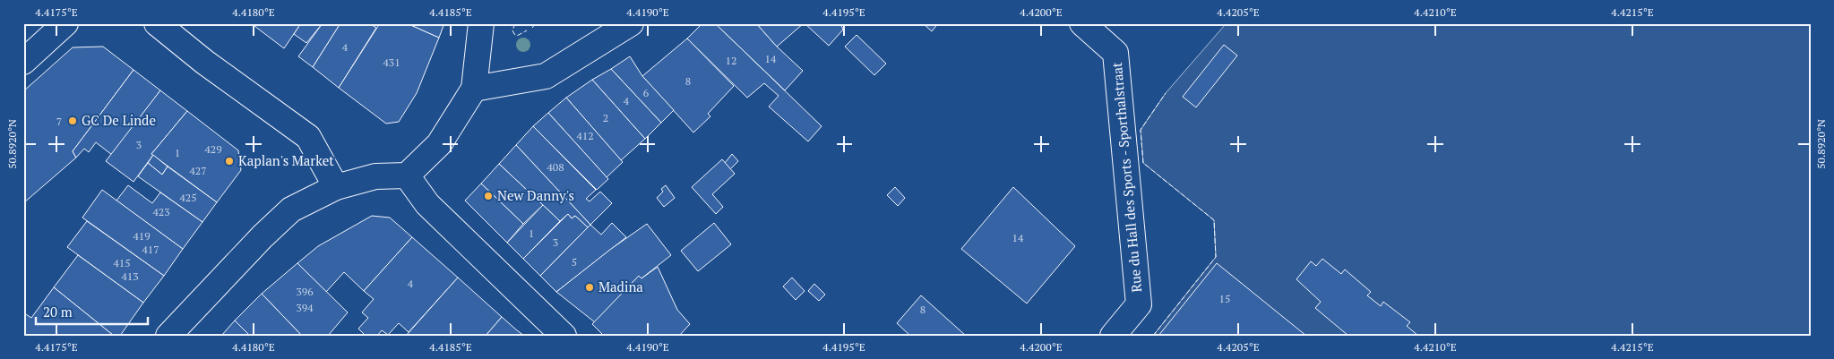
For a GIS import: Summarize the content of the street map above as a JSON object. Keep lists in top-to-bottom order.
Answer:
{
  "streets": {
    "street": ["Rue du Hall des Sports - Sporthalstraat"]
  },
  "places": [
    "GC De Linde",
    "Kaplan's Market",
    "New Danny's",
    "Madina"
  ],
  "house_numbers": [
    "4",
    "14",
    "12",
    "431",
    "8",
    "6",
    "4",
    "2",
    "7",
    "412",
    "3",
    "429",
    "1",
    "408",
    "427",
    "425",
    "423",
    "1",
    "419",
    "14",
    "3",
    "417",
    "5",
    "415",
    "413",
    "4",
    "396",
    "15",
    "394",
    "8"
  ],
  "scale_bar": "20 m",
  "coordinates": [
    "4.4175°E",
    "4.4180°E",
    "4.4185°E",
    "4.4190°E",
    "4.4195°E",
    "4.4200°E",
    "4.4205°E",
    "4.4210°E",
    "4.4215°E",
    "50.8920°N"
  ]
}
